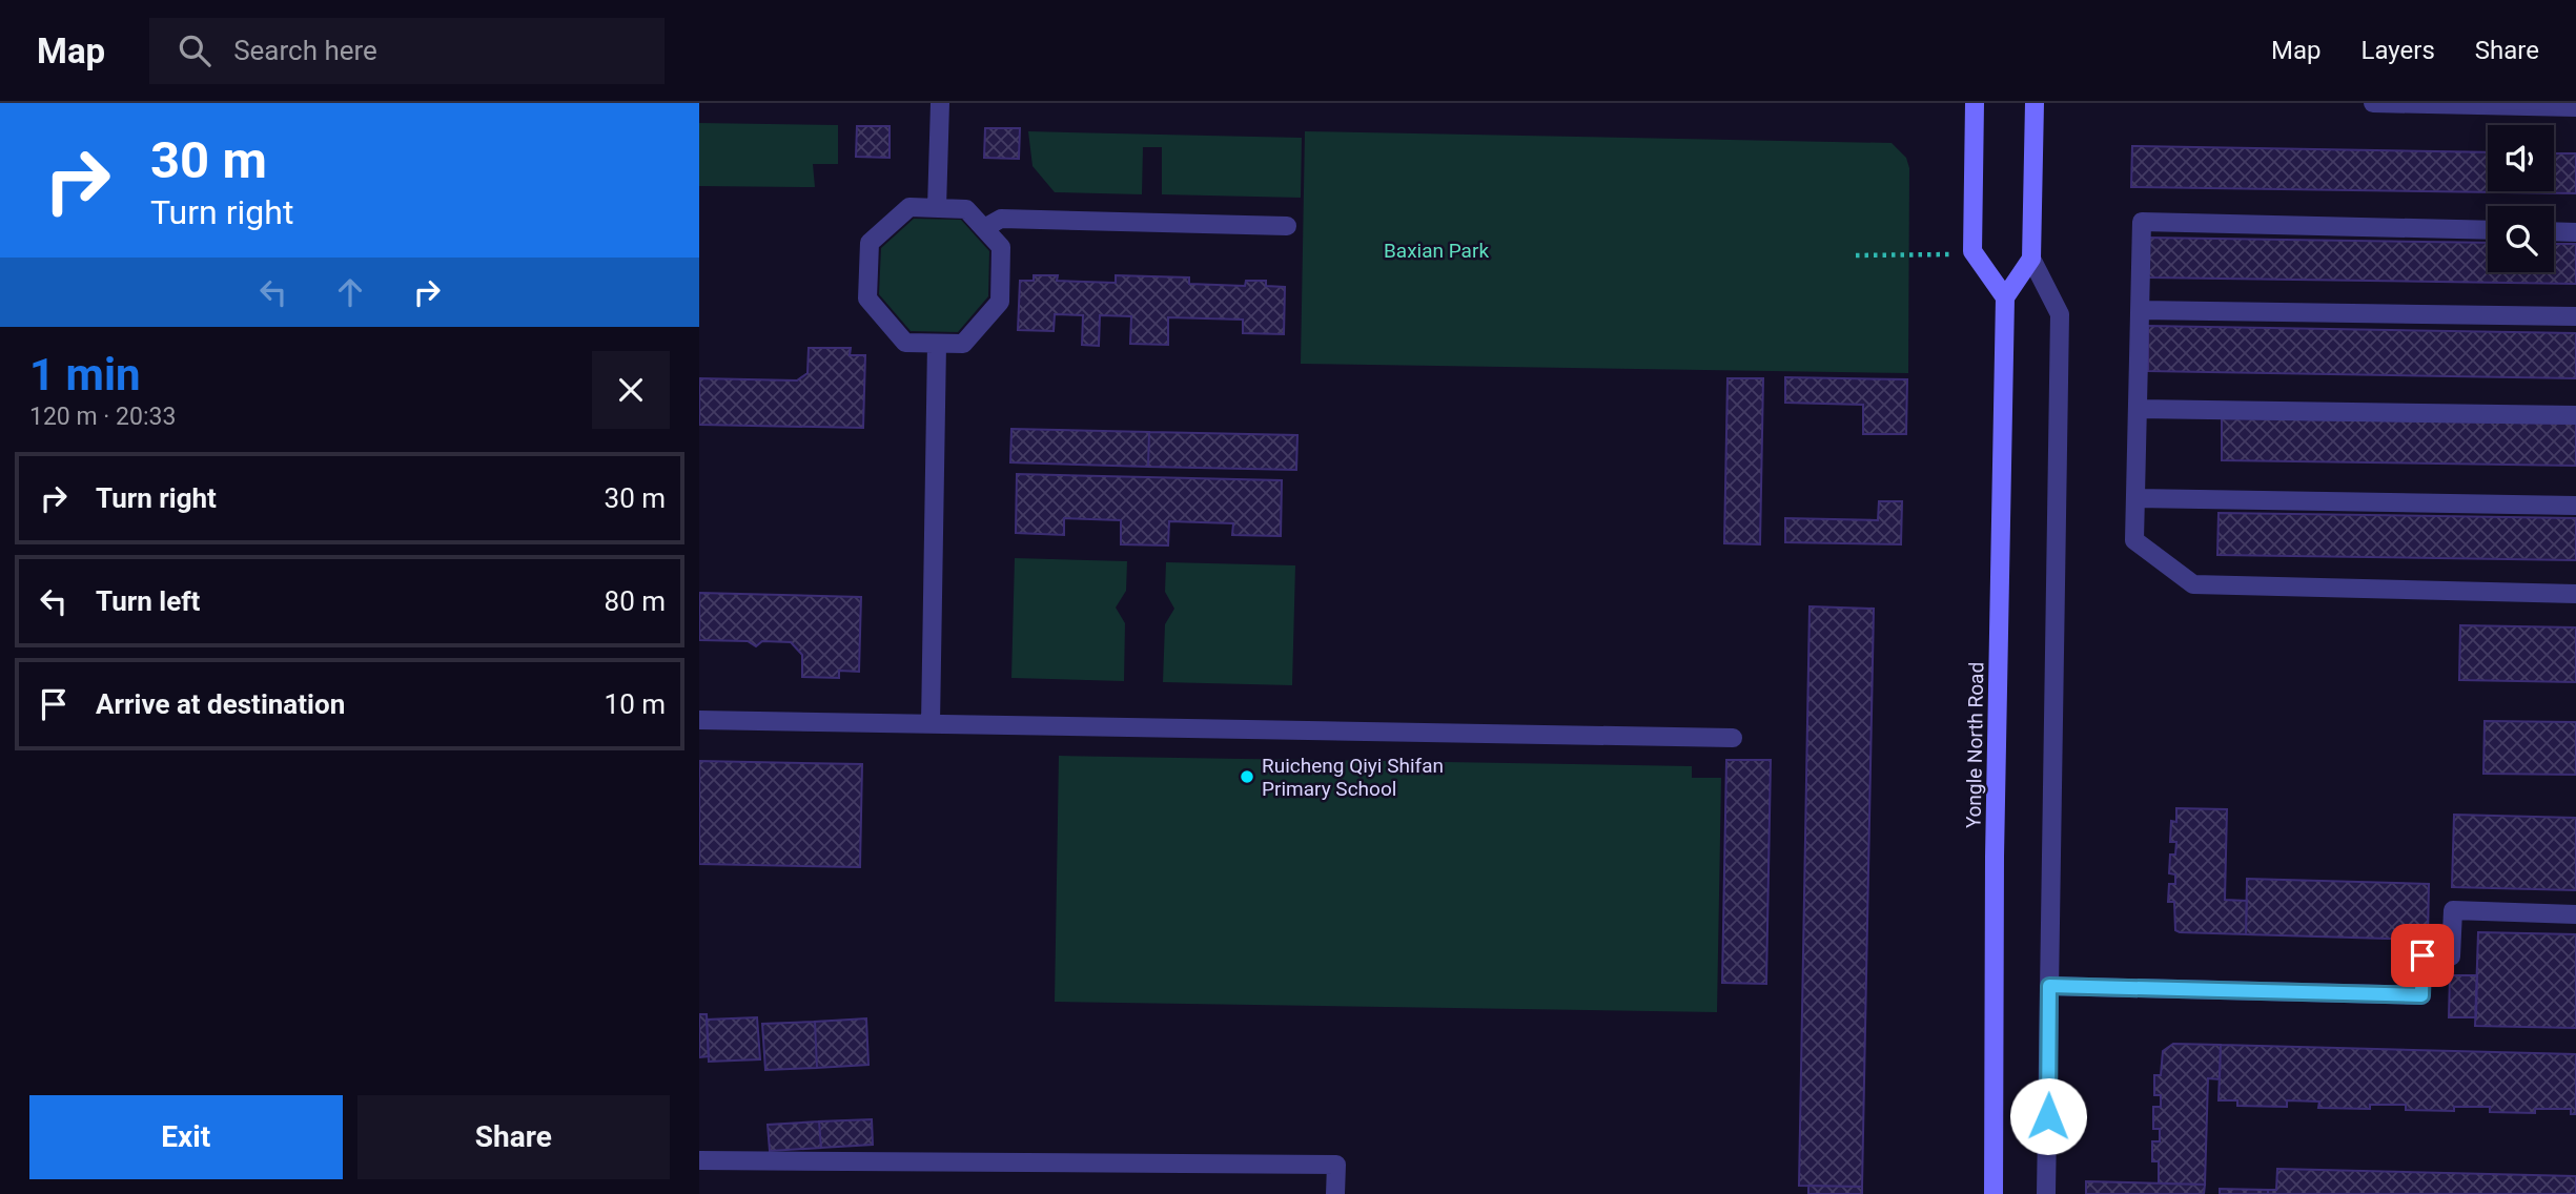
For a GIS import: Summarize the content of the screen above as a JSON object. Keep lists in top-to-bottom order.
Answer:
{
  "streets": {
    "main road": ["Yongle North Road"]
  },
  "parks": ["Baxian Park"],
  "places": ["Ruicheng Qiyi Shifan Primary School"],
  "page": {
    "header": "Map",
    "search": "Search here",
    "nav": ["Map", "Layers", "Share"],
    "turn": ["30 m", "Turn right"],
    "heading": ["1 min", "120 m · 20:33"],
    "list": [
      {
        "name": "Turn right",
        "value": "30 m"
      },
      {
        "name": "Turn left",
        "value": "80 m"
      },
      {
        "name": "Arrive at destination",
        "value": "10 m"
      }
    ],
    "buttons": ["Exit", "Share"]
  }
}
